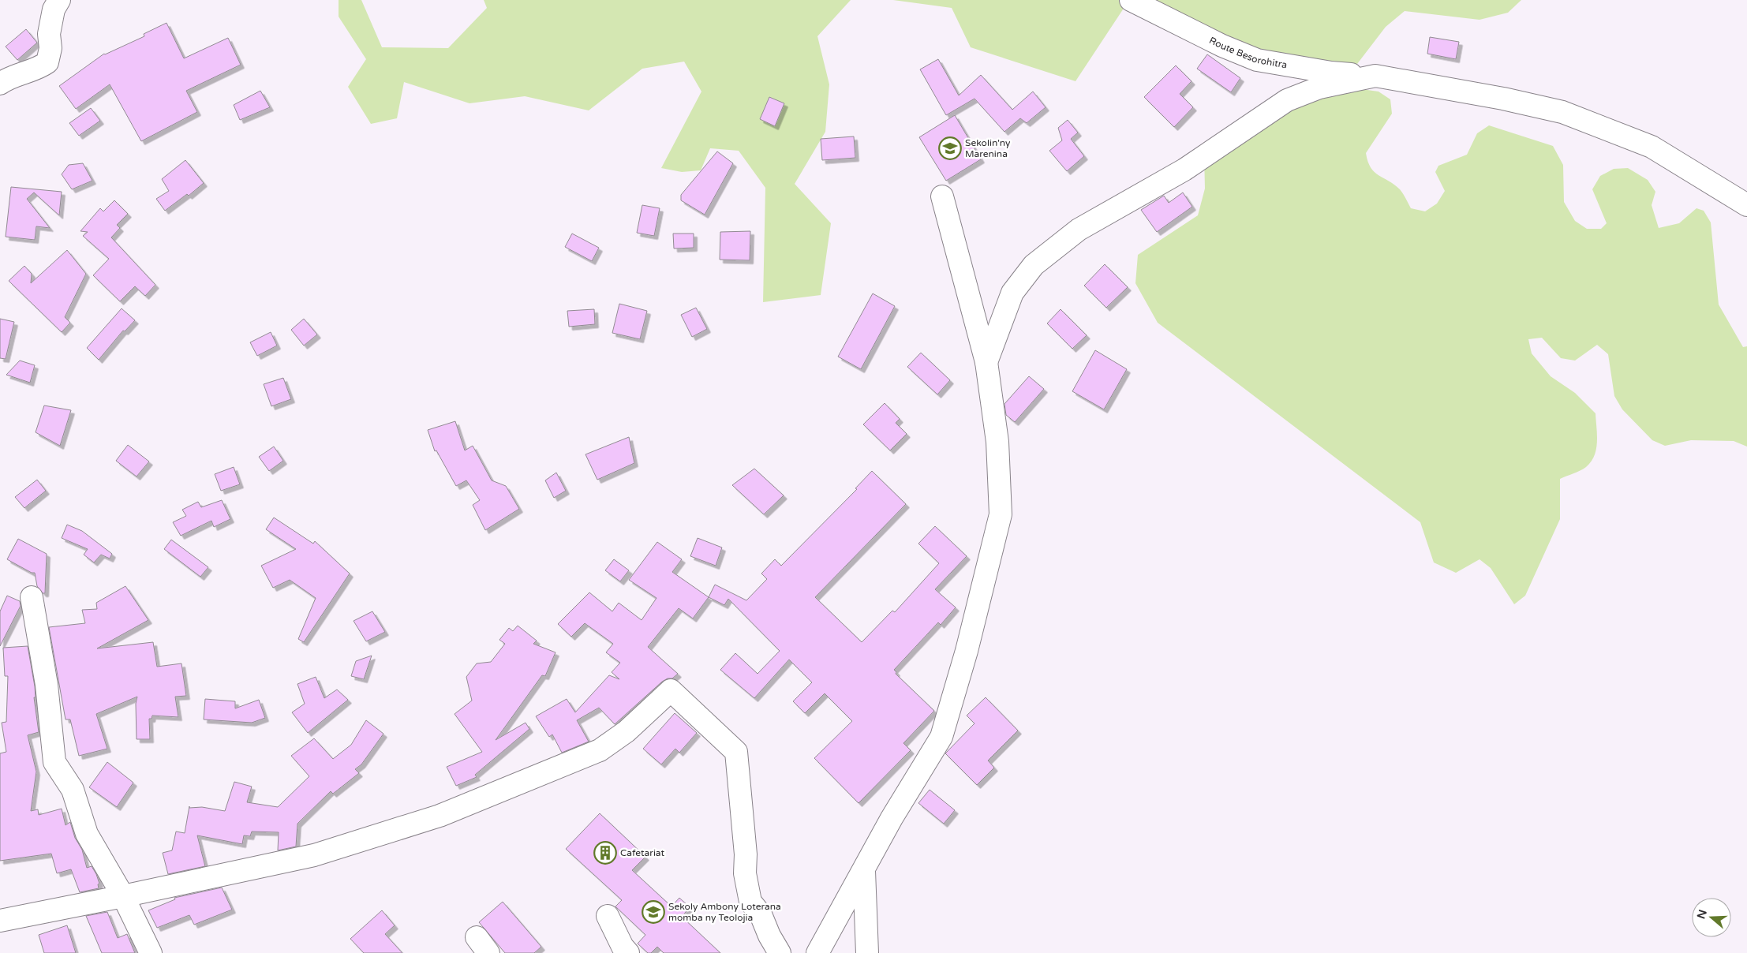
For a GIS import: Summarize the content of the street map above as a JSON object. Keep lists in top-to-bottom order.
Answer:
{
  "streets": {
    "street": ["Route Besorohitra"]
  },
  "places": {
    "school or university": ["Sekolin'ny Marenina", "Sekoly Ambony Loterana momba ny Teolojia"],
    "building": ["Cafetariat"]
  },
  "north": "left"
}
